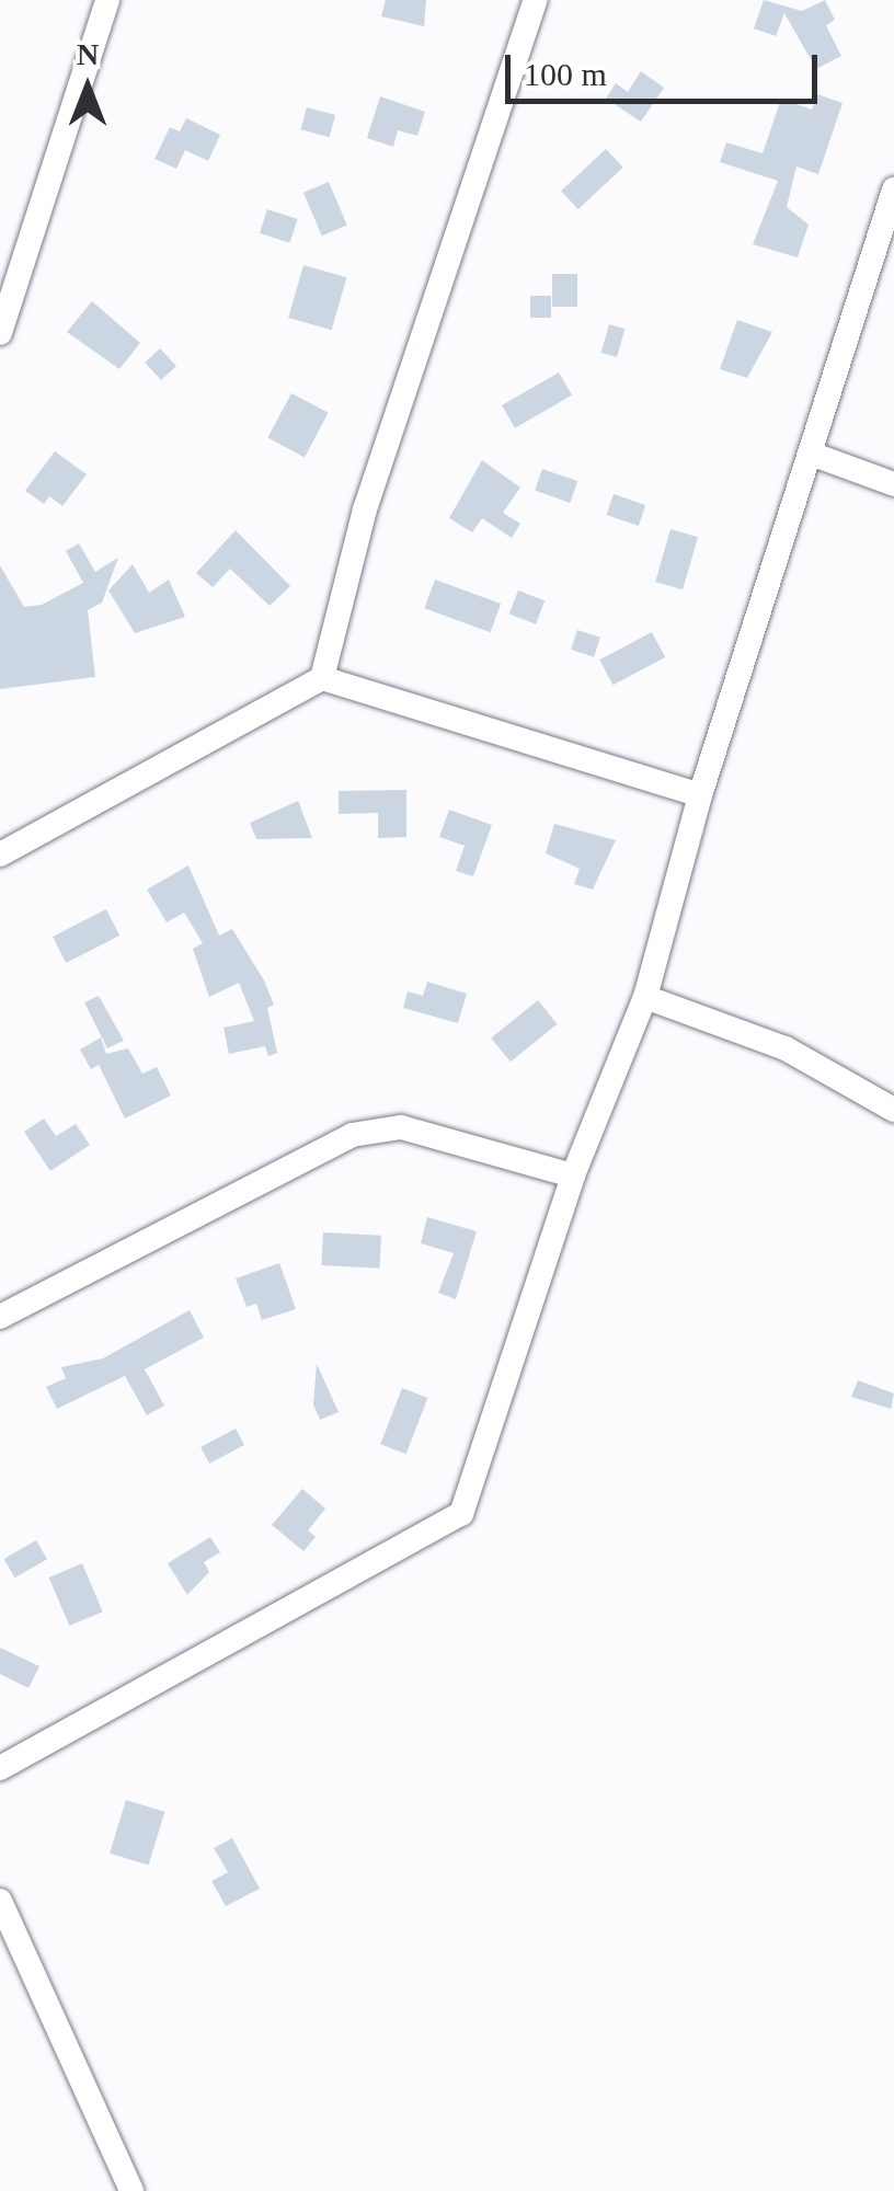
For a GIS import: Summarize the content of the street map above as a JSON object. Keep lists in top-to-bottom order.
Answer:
{
  "scale_bar": "100 m",
  "north": "top"
}
